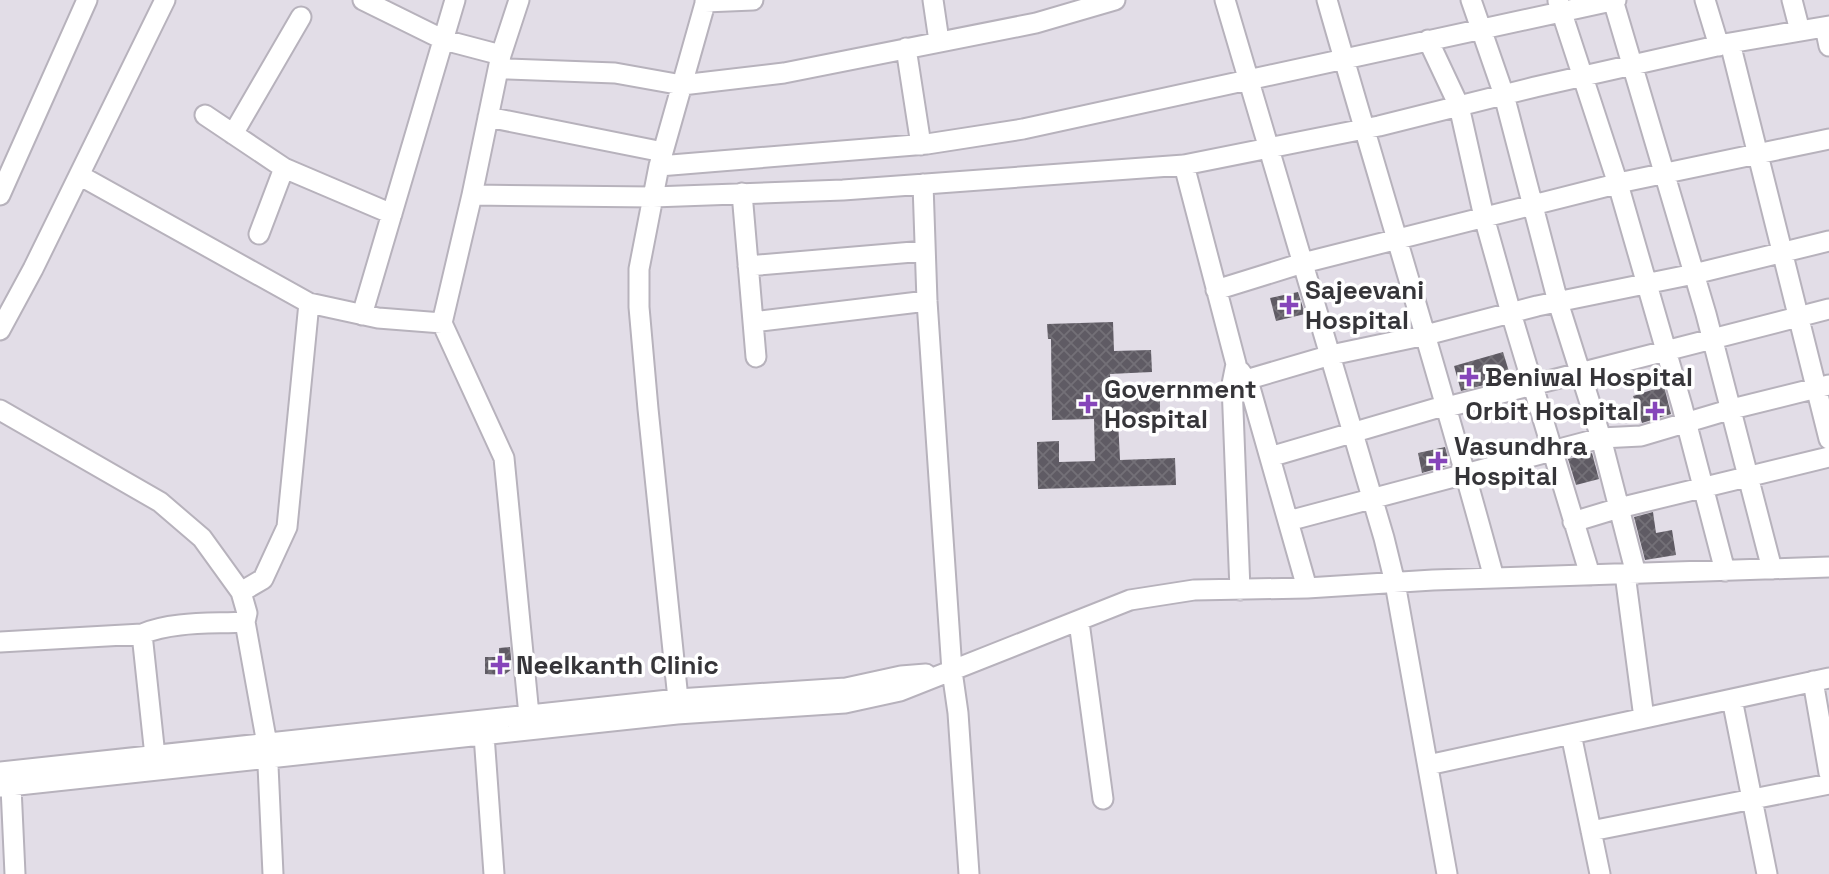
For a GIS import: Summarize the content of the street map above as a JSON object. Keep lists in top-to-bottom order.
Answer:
{
  "places": {
    "health": [
      "Sajeevani Hospital",
      "Beniwal Hospital",
      "Government Hospital",
      "Orbit Hospital",
      "Vasundhra Hospital",
      "Neelkanth Clinic"
    ]
  }
}
